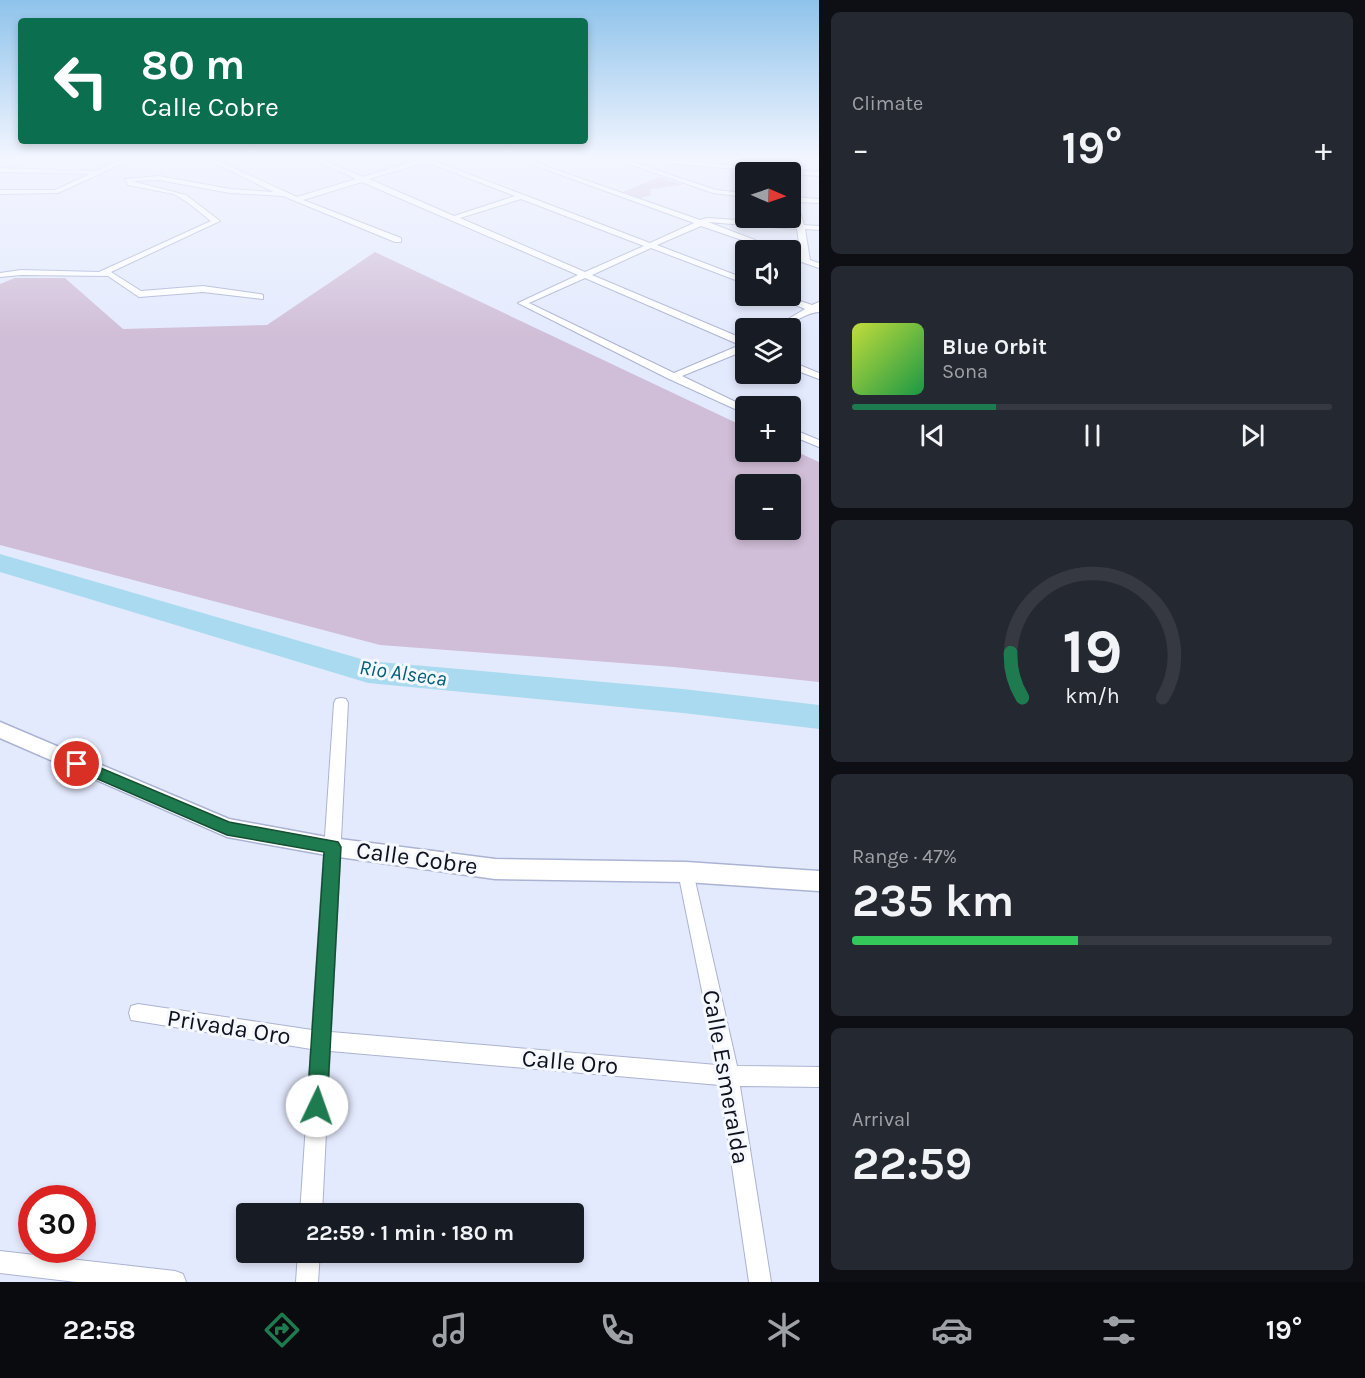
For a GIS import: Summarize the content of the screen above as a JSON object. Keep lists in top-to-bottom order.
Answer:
{
  "streets": {
    "street": [
      "Calle Cobre",
      "Privada Oro",
      "Calle Oro",
      "Calle Esmeralda"
    ]
  },
  "crossings": [
    ["Calle Cobre", "Calle Esmeralda"],
    ["Privada Oro", "Calle Oro"],
    ["Calle Oro", "Calle Esmeralda"]
  ],
  "water": ["Rio Alseca"],
  "north": "right",
  "page": {
    "tile": [
      "Climate",
      ["Range · 47%", "235 km"],
      ["Arrival", "22:59"]
    ],
    "turn": ["80 m", "Calle Cobre"],
    "heat": ["−", "19°", "+"],
    "map_buttons": ["+", "−"],
    "song": ["Blue Orbit", "Sona"],
    "limit": "30",
    "trip": "22:59 · 1 min · 180 m",
    "tabs": ["22:58", "19°"],
    "gauge": ["19", "km/h"]
  }
}
